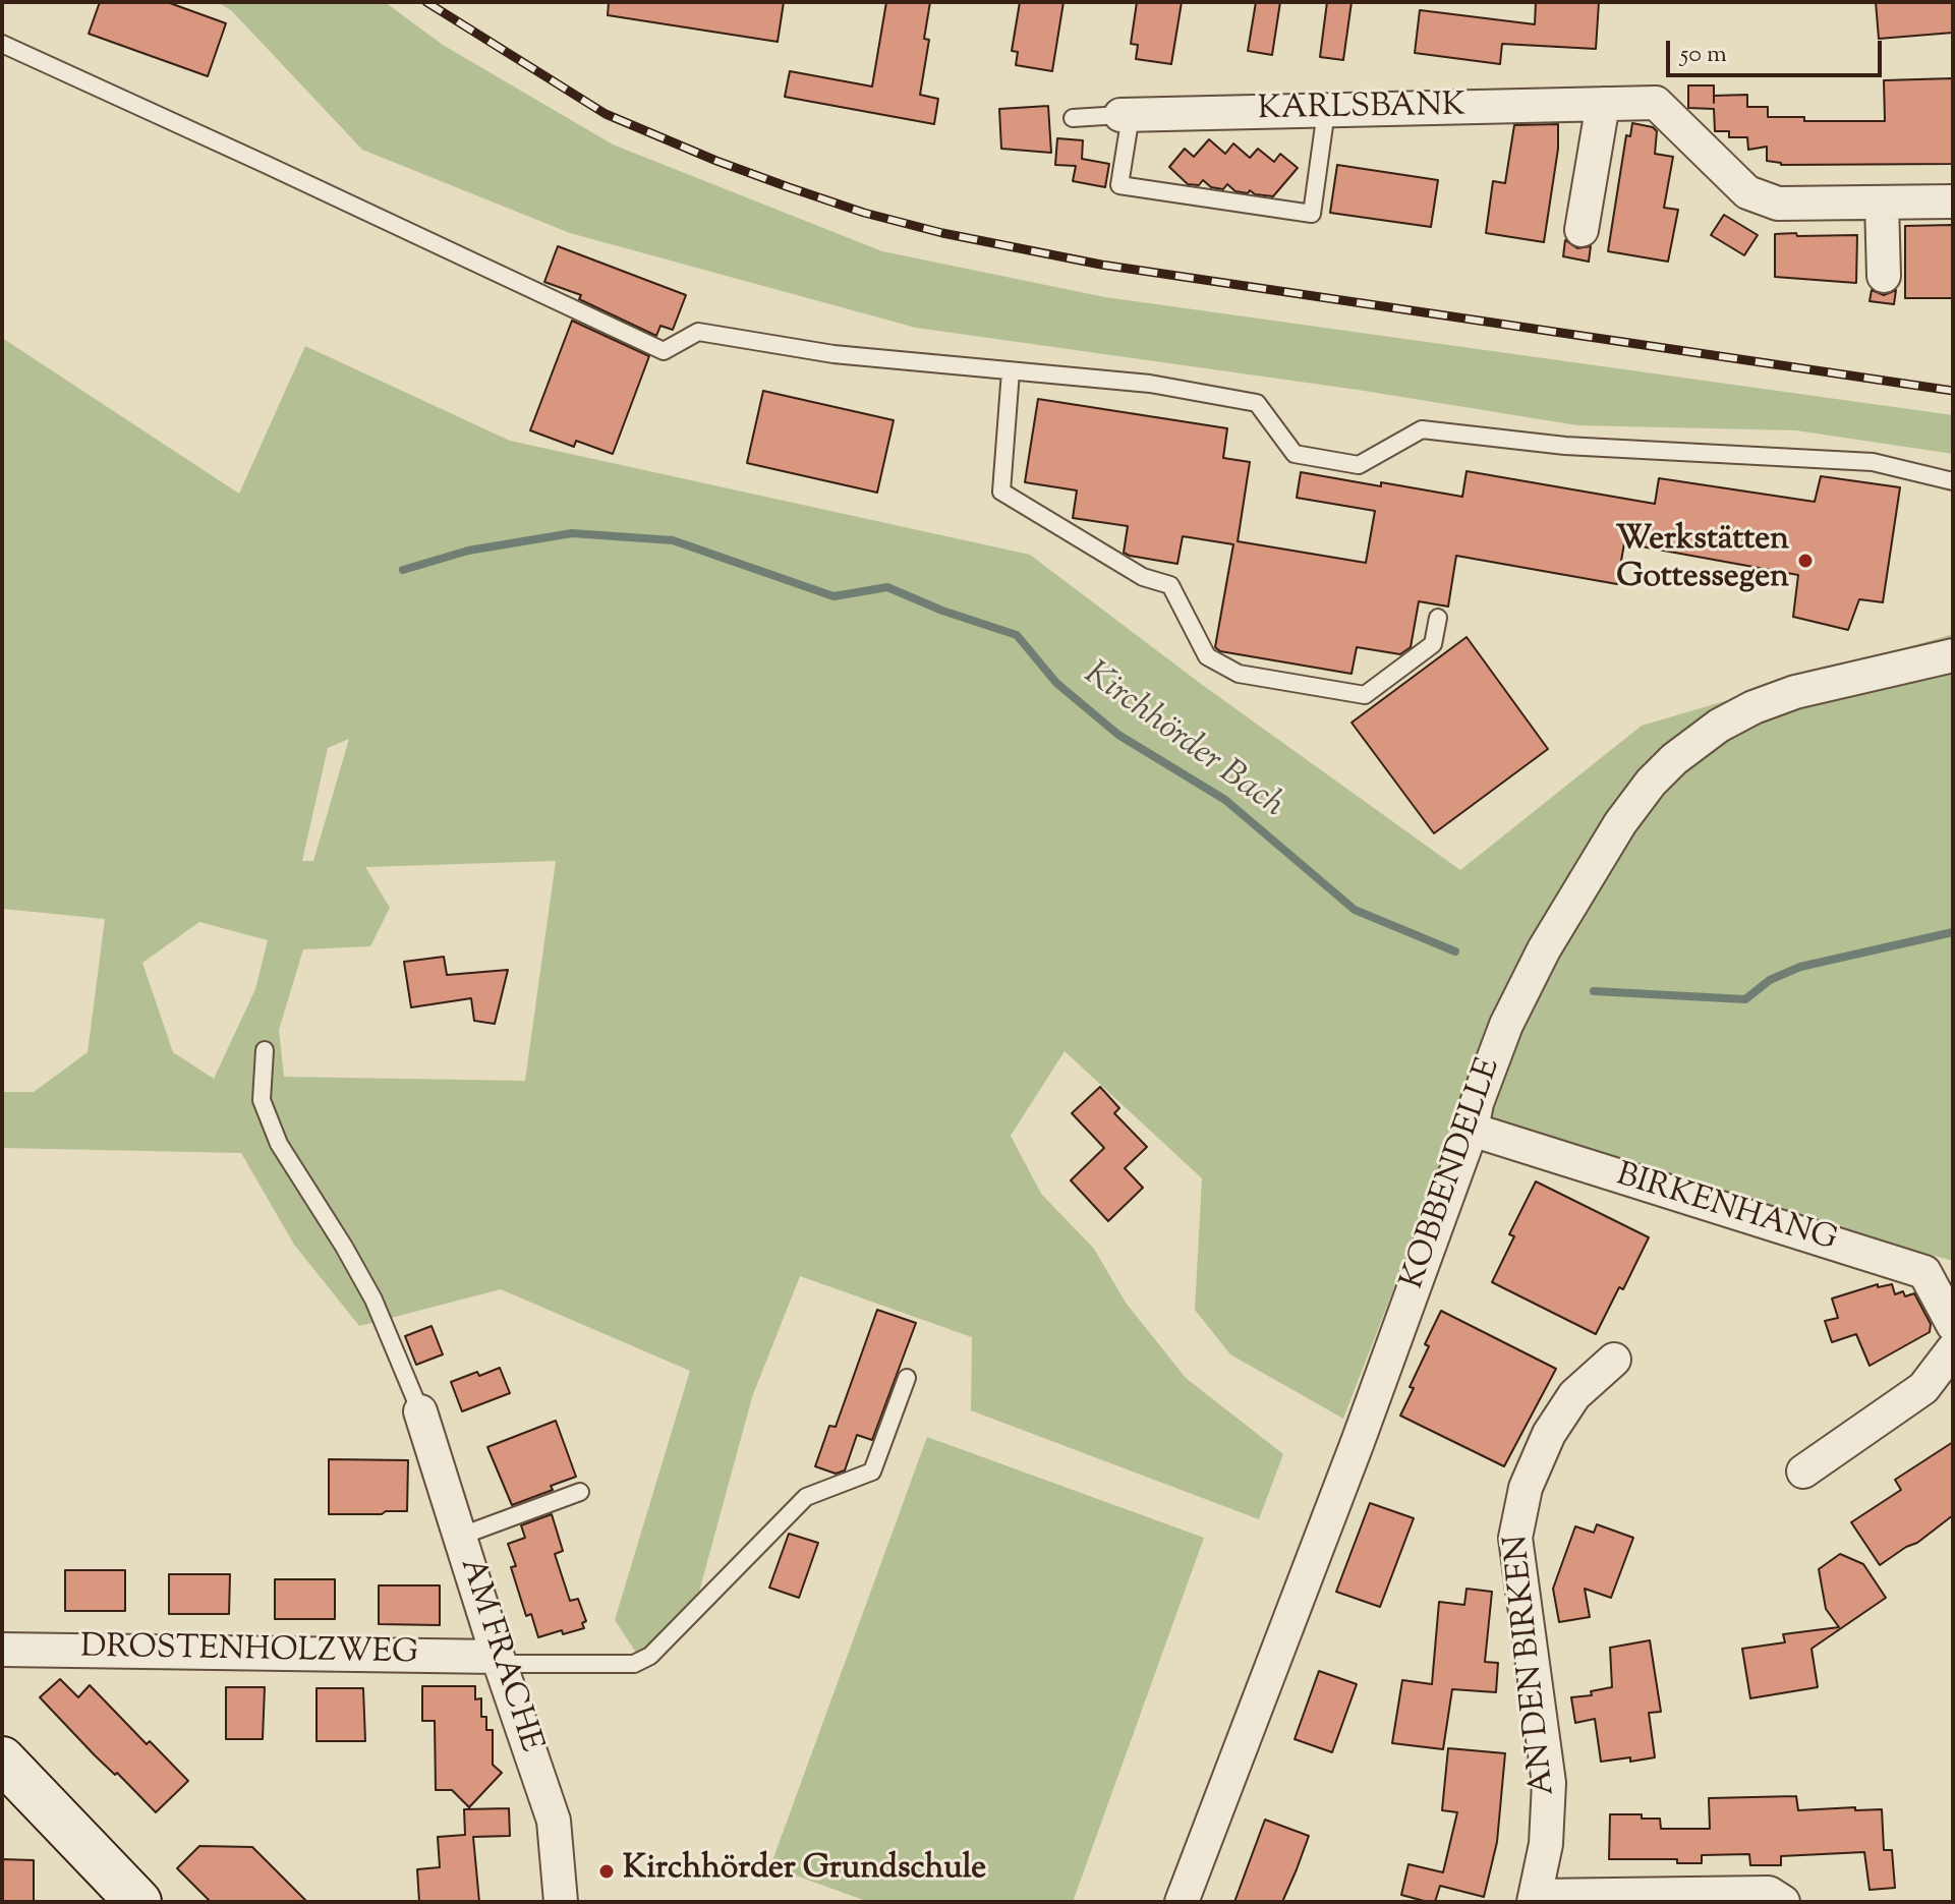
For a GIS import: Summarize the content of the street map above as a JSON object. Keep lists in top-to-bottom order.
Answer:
{
  "streets": {
    "street": [
      "KARLSBANK",
      "KOBBENDELLE",
      "BIRKENHANG",
      "DROSTENHOLZWEG",
      "AM FRACHE",
      "AN DEN BIRKEN"
    ]
  },
  "crossings": [
    ["KOBBENDELLE", "BIRKENHANG"],
    ["DROSTENHOLZWEG", "AM FRACHE"]
  ],
  "water": ["Kirchhörder Bach"],
  "places": ["Werkstätten Gottessegen", "Kirchhörder Grundschule"],
  "scale_bar": "50 m"
}
